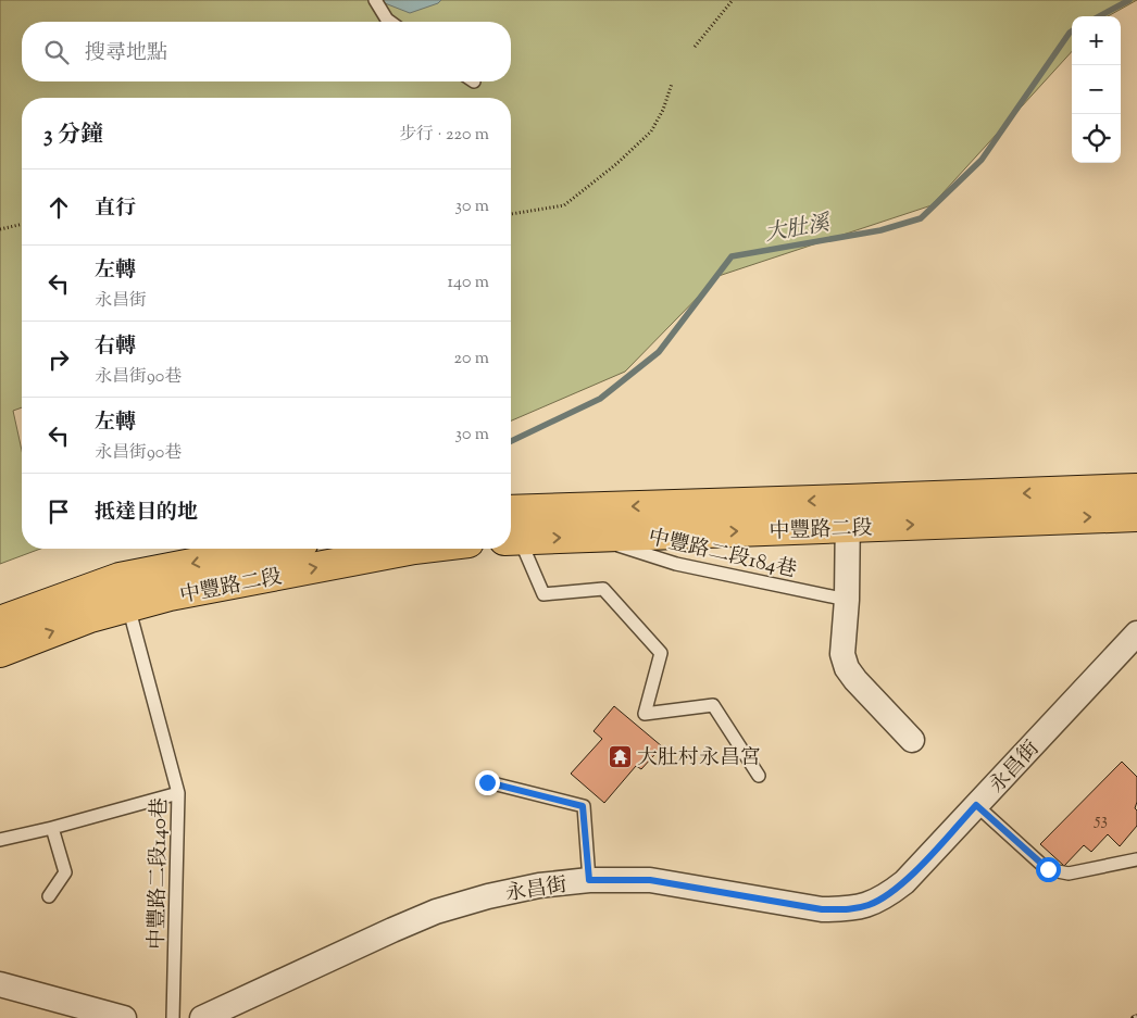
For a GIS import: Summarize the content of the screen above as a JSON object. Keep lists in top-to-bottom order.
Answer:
{
  "streets": {
    "main road": ["中豐路二段"],
    "street": ["永昌街"],
    "lane": ["中豐路二段184巷", "中豐路二段140巷"]
  },
  "crossings": [
    ["中豐路二段", "中豐路二段184巷"],
    ["中豐路二段", "中豐路二段140巷"]
  ],
  "water": ["大肚溪"],
  "places": {
    "temple": ["大肚村永昌宮"]
  },
  "house_numbers": ["53"],
  "page": {
    "map_buttons": ["+", "−"],
    "search": "搜尋地點",
    "heading": ["3 分鐘", "步行 · 220 m"],
    "list": [
      ["直行", "30 m"],
      ["左轉", "永昌街", "140 m"],
      ["右轉", "永昌街90巷", "20 m"],
      ["左轉", "永昌街90巷", "30 m"],
      "抵達目的地"
    ]
  }
}
